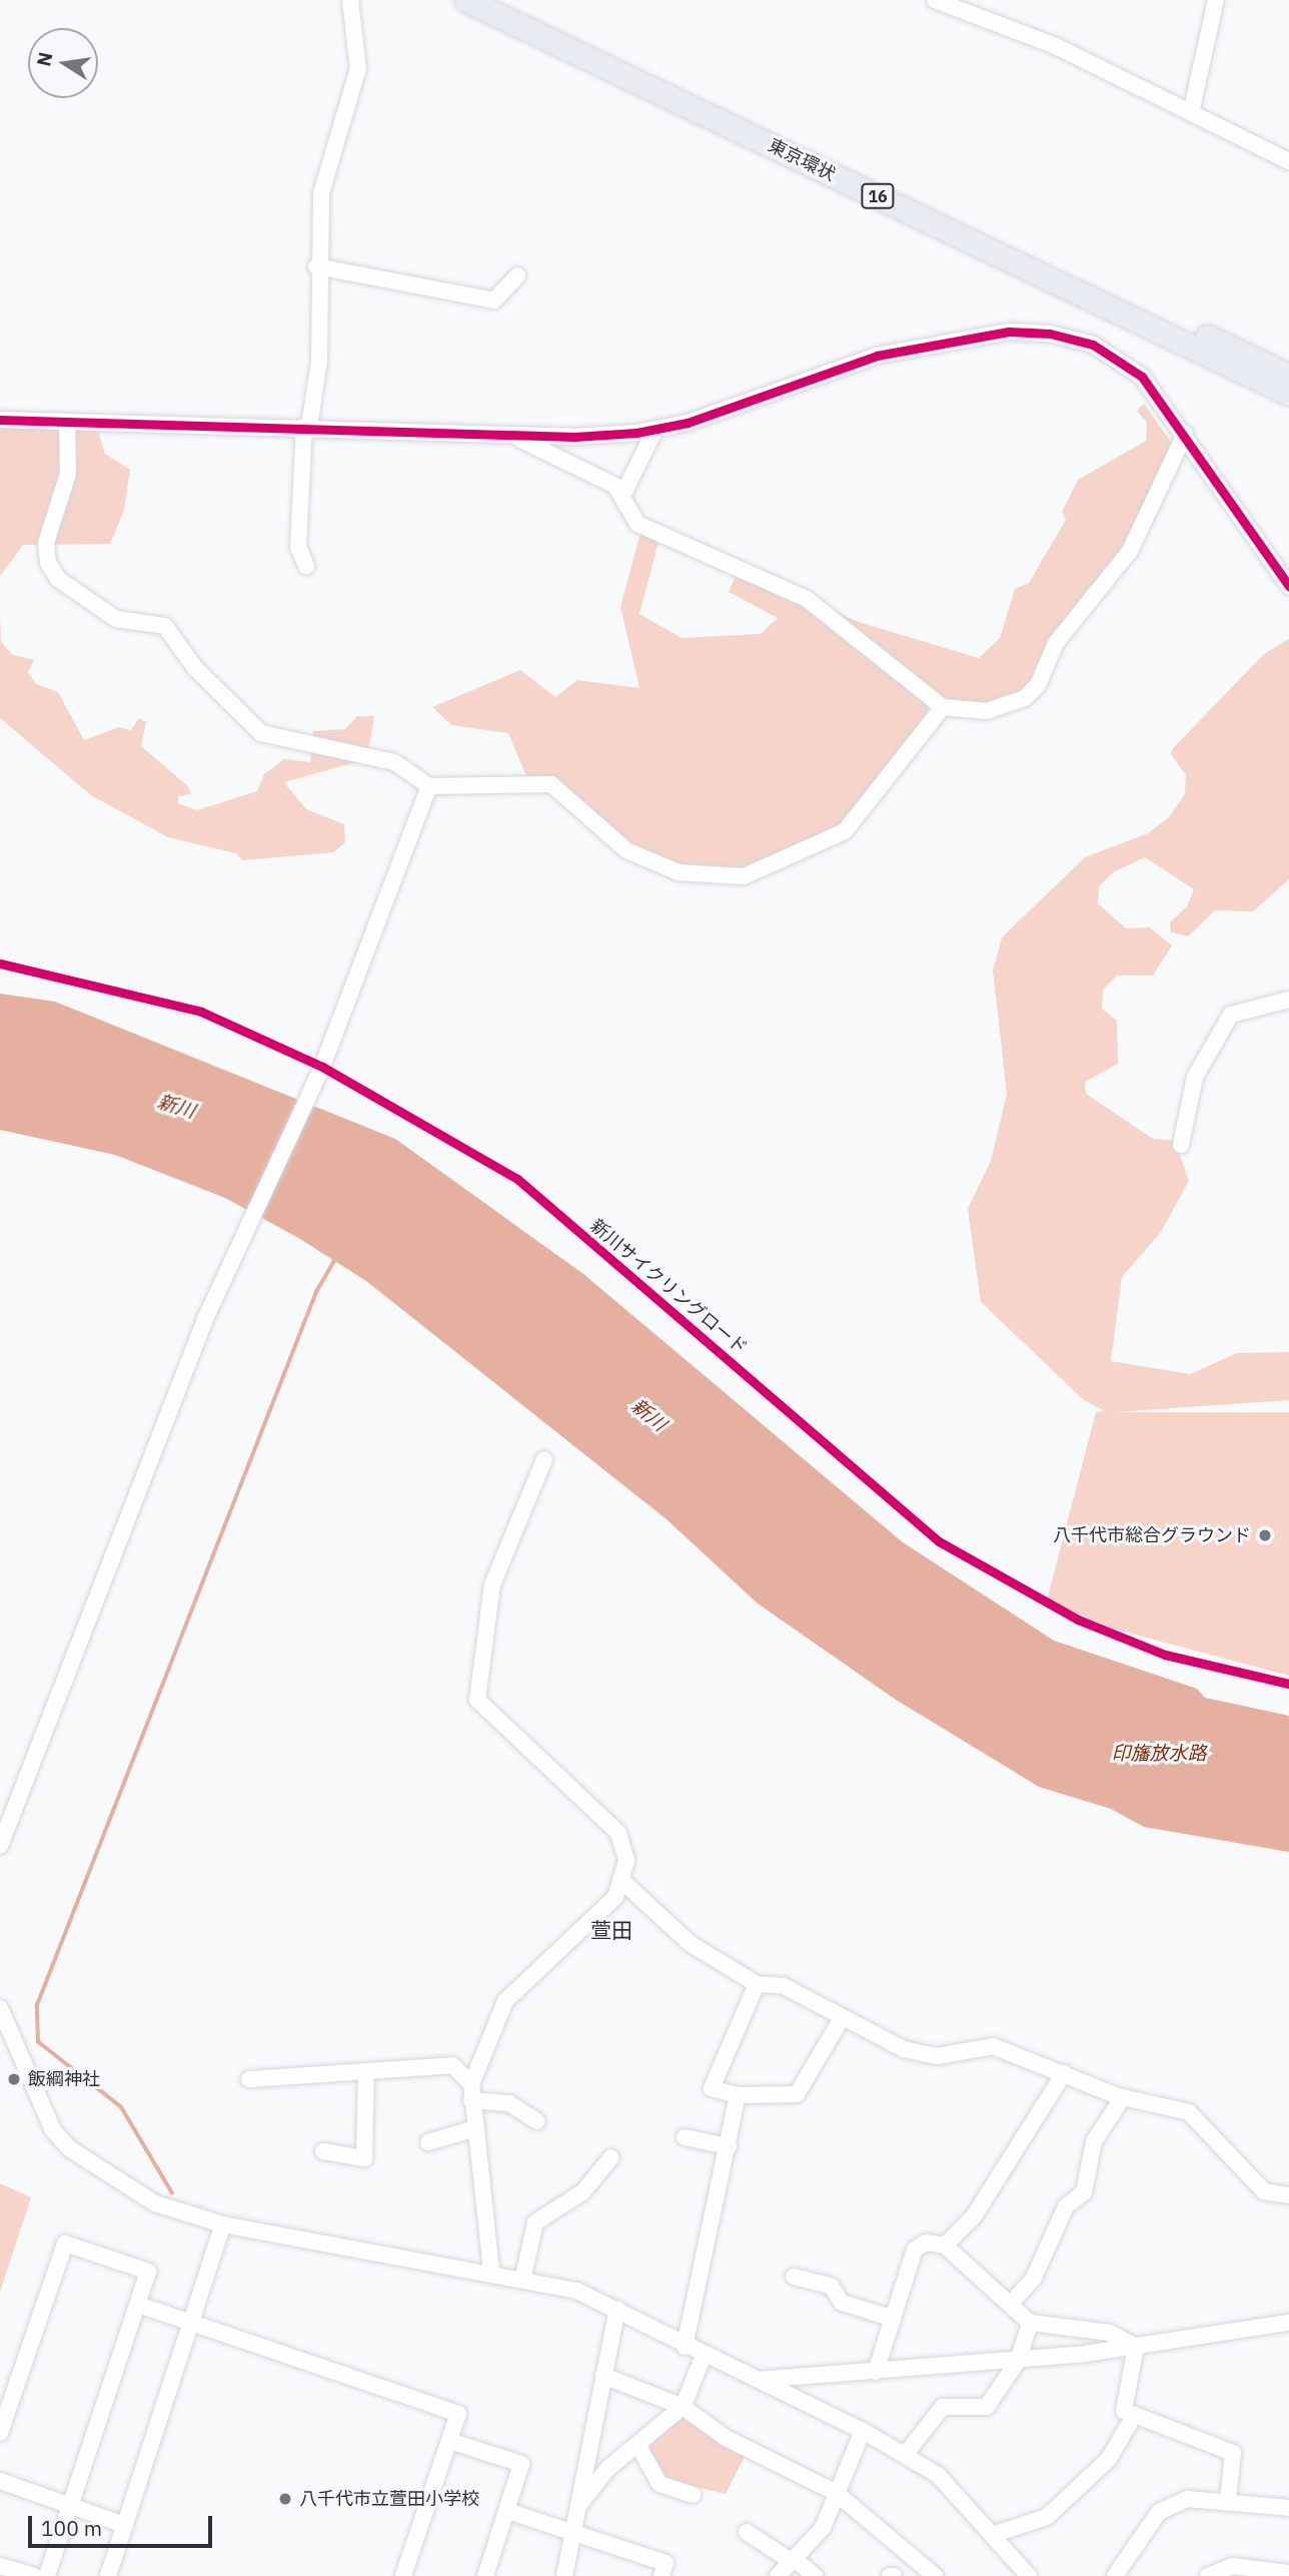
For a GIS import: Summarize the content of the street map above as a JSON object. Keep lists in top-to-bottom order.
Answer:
{
  "streets": {
    "highway": ["東京環状", "16"],
    "cycle path": ["新川サイクリングロード"]
  },
  "districts": ["萱田"],
  "water": ["新川", "印旛放水路"],
  "places": ["八千代市総合グラウンド", "飯綱神社", "八千代市立萱田小学校"],
  "scale_bar": "100 m",
  "north": "left"
}
